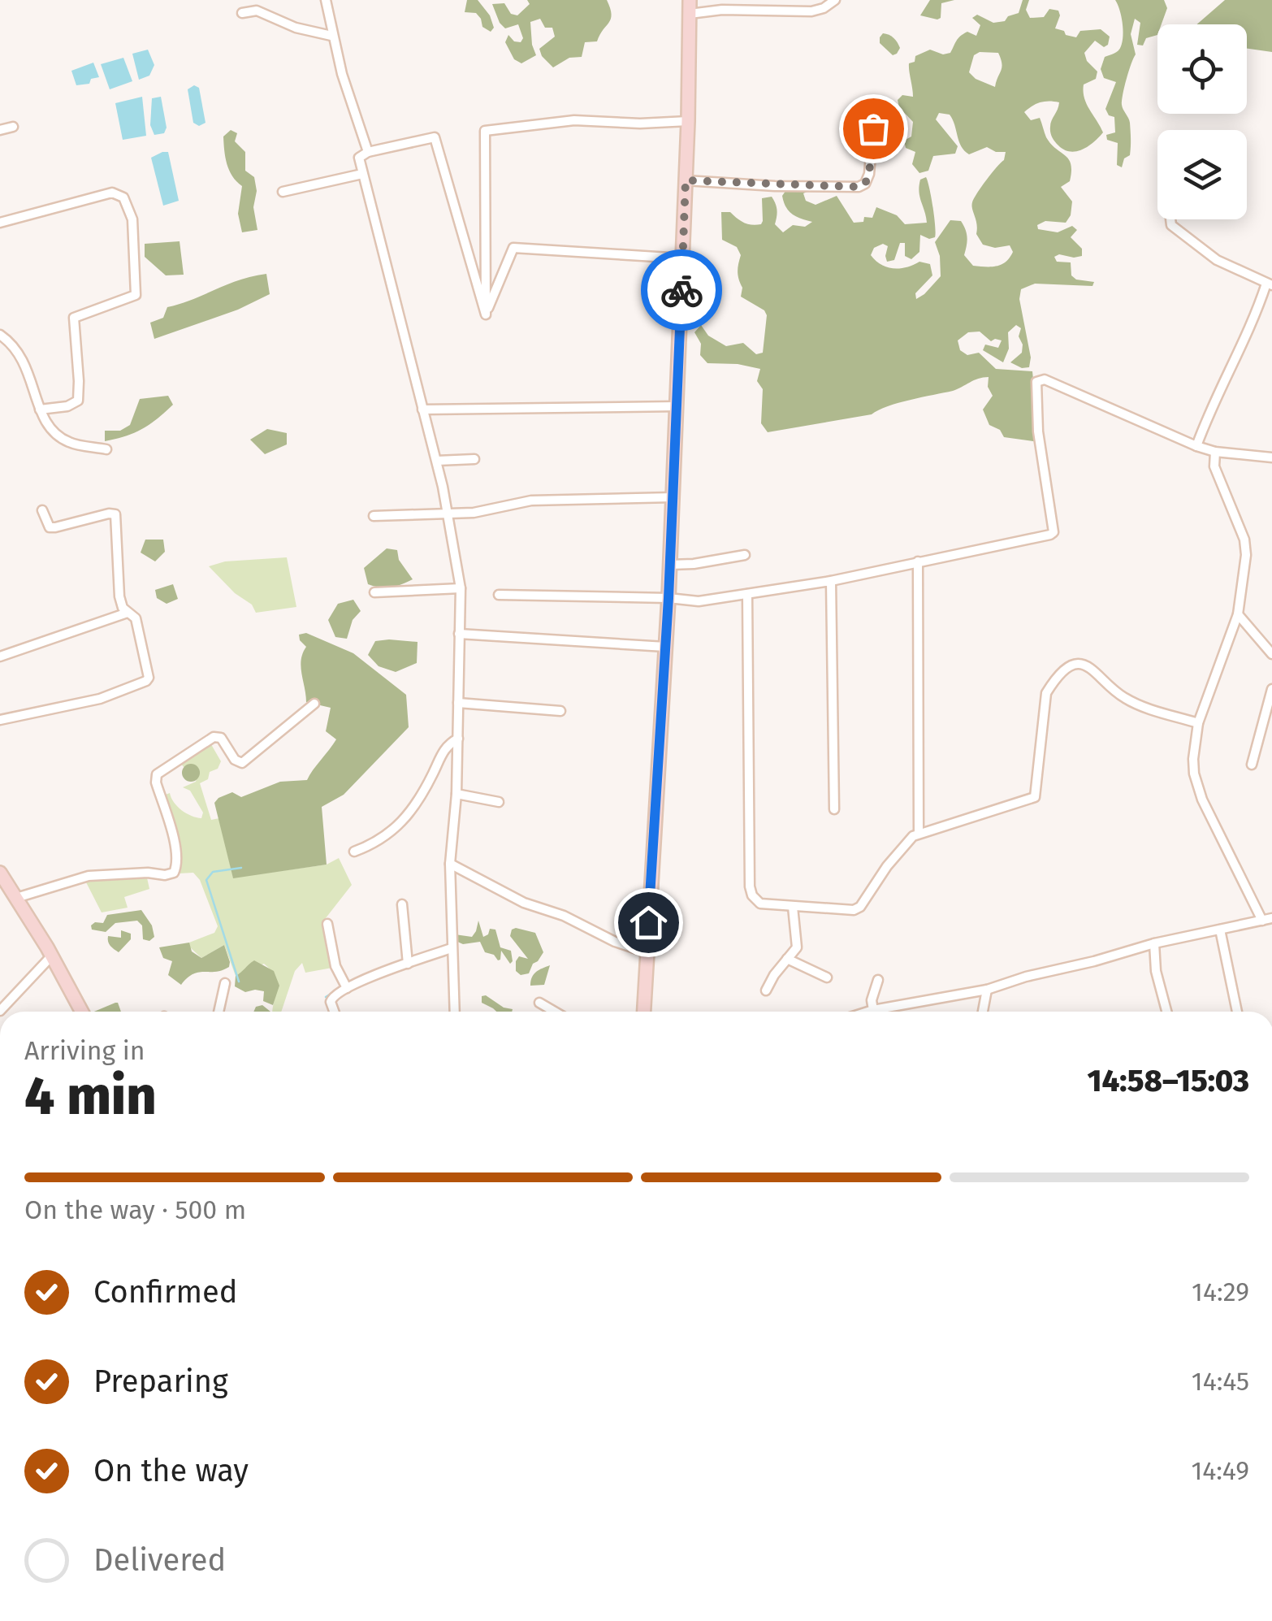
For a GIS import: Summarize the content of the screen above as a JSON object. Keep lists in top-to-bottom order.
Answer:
{
  "page": {
    "heading": ["4 min", "Arriving in", "14:58–15:03"],
    "bar": "On the way · 500 m",
    "list": [
      ["Confirmed", "14:29"],
      ["Preparing", "14:45"],
      ["On the way", "14:49"],
      "Delivered"
    ]
  }
}
